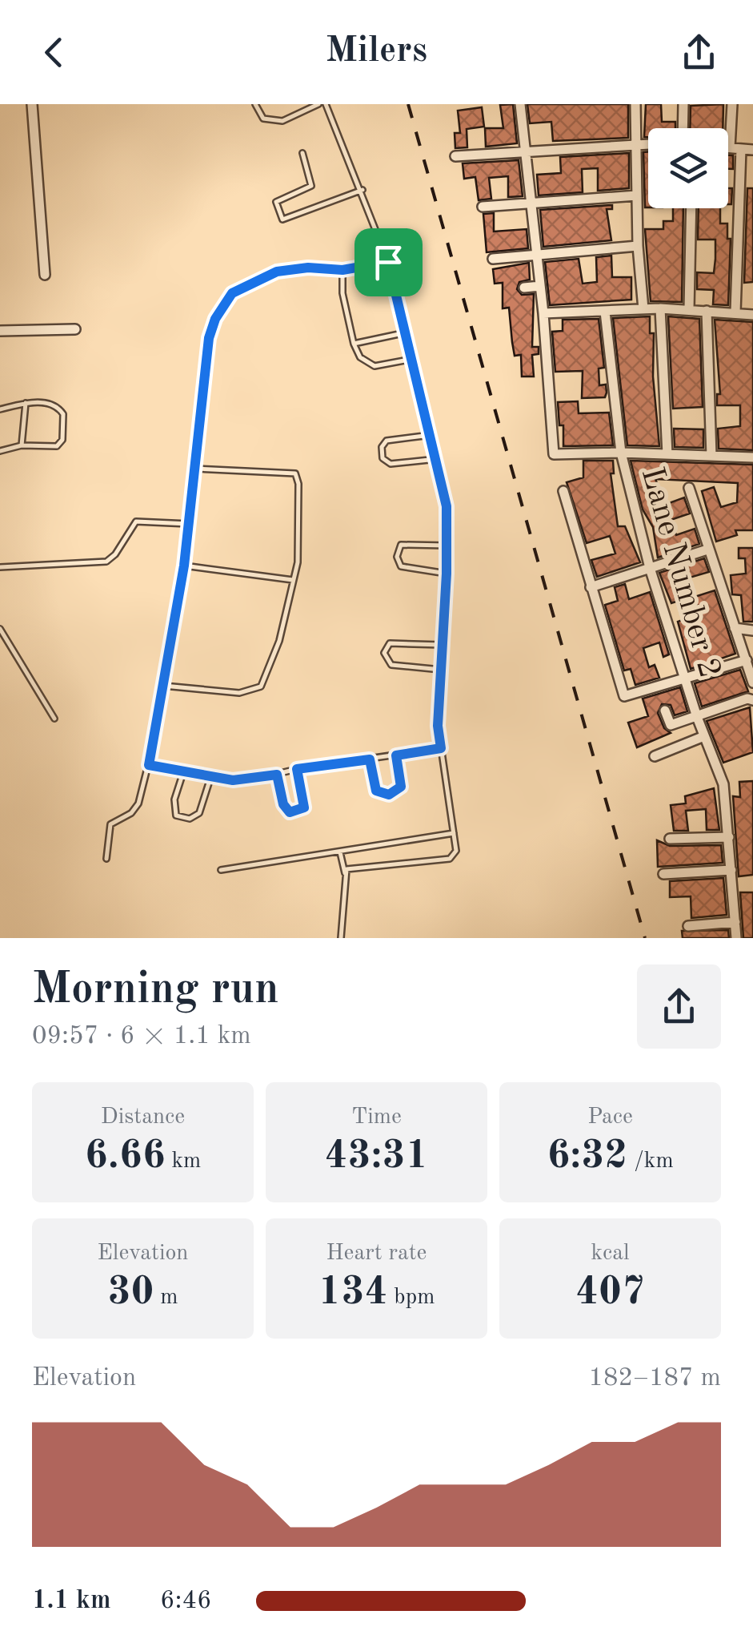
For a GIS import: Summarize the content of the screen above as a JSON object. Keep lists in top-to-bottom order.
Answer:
{
  "streets": {
    "street": ["Lane Number 2"]
  },
  "page": {
    "header": "Milers",
    "heading": ["Morning run", "09:57 · 6 × 1.1 km"],
    "stats": [
      ["Distance", "6.66 km"],
      ["Time", "43:31"],
      ["Pace", "6:32 /km"],
      ["Elevation", "30 m"],
      ["Heart rate", "134 bpm"],
      ["kcal", "407"]
    ],
    "chart": ["Elevation", "182–187 m"],
    "list": [
      {
        "name": "1.1 km",
        "note": "6:46"
      }
    ]
  }
}
